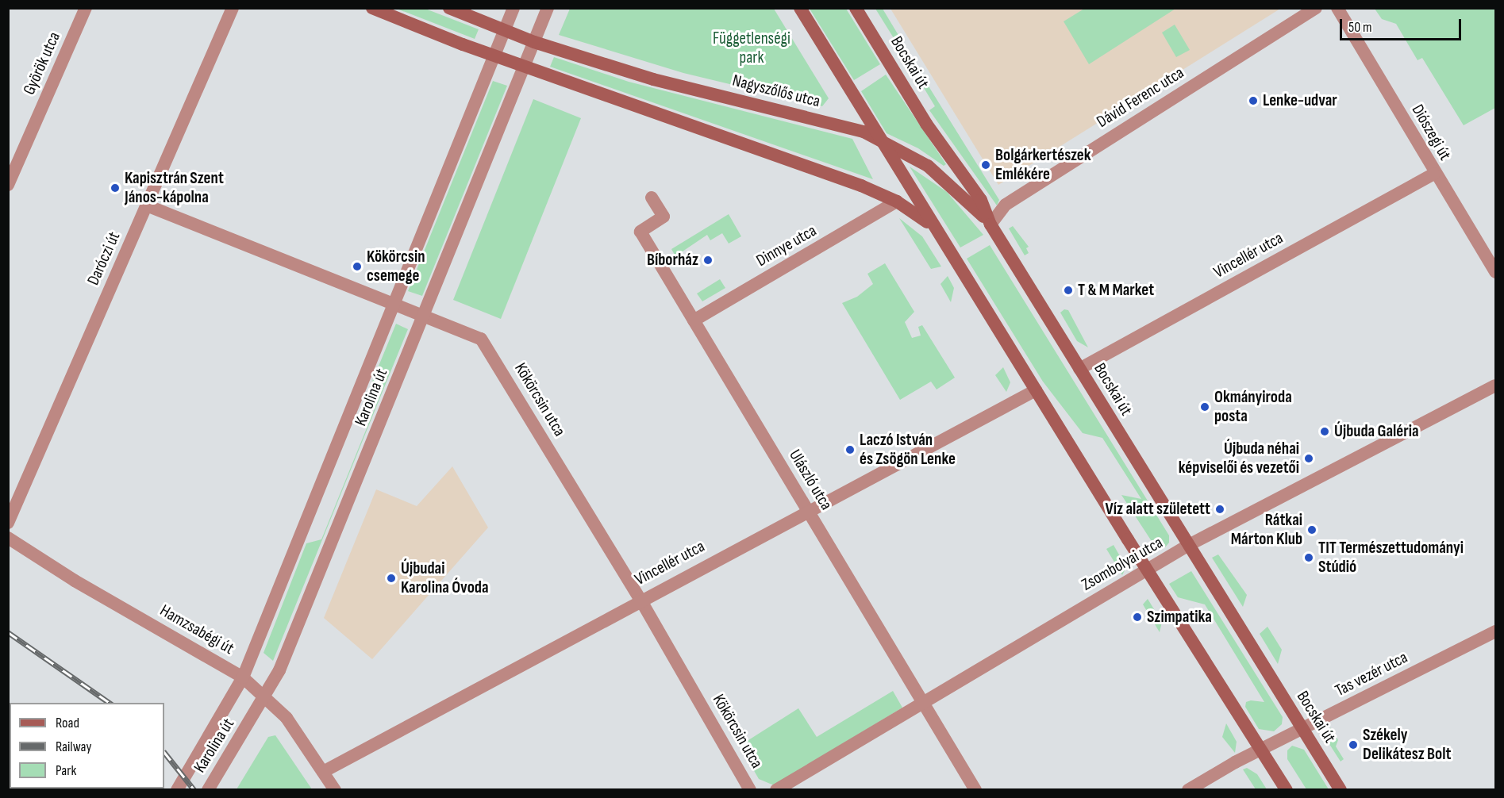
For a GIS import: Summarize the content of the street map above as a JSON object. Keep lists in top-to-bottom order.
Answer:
{
  "streets": {
    "main road": ["Bocskai út", "Nagyszőlős utca"],
    "street": [
      "Györök utca",
      "Dávid Ferenc utca",
      "Diószegi út",
      "Dinnye utca",
      "Vincellér utca",
      "Daróczi út",
      "Karolina út",
      "Kökörcsin utca",
      "Ulászló utca",
      "Zsombolyai utca",
      "Hamzsabégi út",
      "Tas vezér utca"
    ]
  },
  "crossings": [
    ["Bocskai út", "Nagyszőlős utca"],
    ["Bocskai út", "Dávid Ferenc utca"],
    ["Bocskai út", "Vincellér utca"],
    ["Bocskai út", "Zsombolyai utca"],
    ["Bocskai út", "Tas vezér utca"],
    ["Nagyszőlős utca", "Dávid Ferenc utca"],
    ["Nagyszőlős utca", "Karolina út"],
    ["Diószegi út", "Vincellér utca"],
    ["Dinnye utca", "Ulászló utca"],
    ["Vincellér utca", "Kökörcsin utca"],
    ["Vincellér utca", "Ulászló utca"],
    ["Vincellér utca", "Hamzsabégi út"],
    ["Daróczi út", "Kökörcsin utca"],
    ["Karolina út", "Kökörcsin utca"],
    ["Karolina út", "Hamzsabégi út"],
    ["Ulászló utca", "Zsombolyai utca"]
  ],
  "parks": ["Függetlenségi park"],
  "places": [
    "Lenke-udvar",
    "Bolgárkertészek Emlékére",
    "Kapisztrán Szent János-kápolna",
    "Bíborház",
    "Kökörcsin csemege",
    "T & M Market",
    "Okmányiroda posta",
    "Újbuda Galéria",
    "Laczó István és Zsögön Lenke",
    "Újbuda néhai képviselői és vezetői",
    "Víz alatt született",
    "Rátkai Márton Klub",
    "TIT Természettudományi Stúdió",
    "Újbudai Karolina Óvoda",
    "Szimpatika",
    "Székely Delikátesz Bolt"
  ],
  "legend": ["Road", "Railway", "Park"],
  "scale_bar": "50 m"
}
